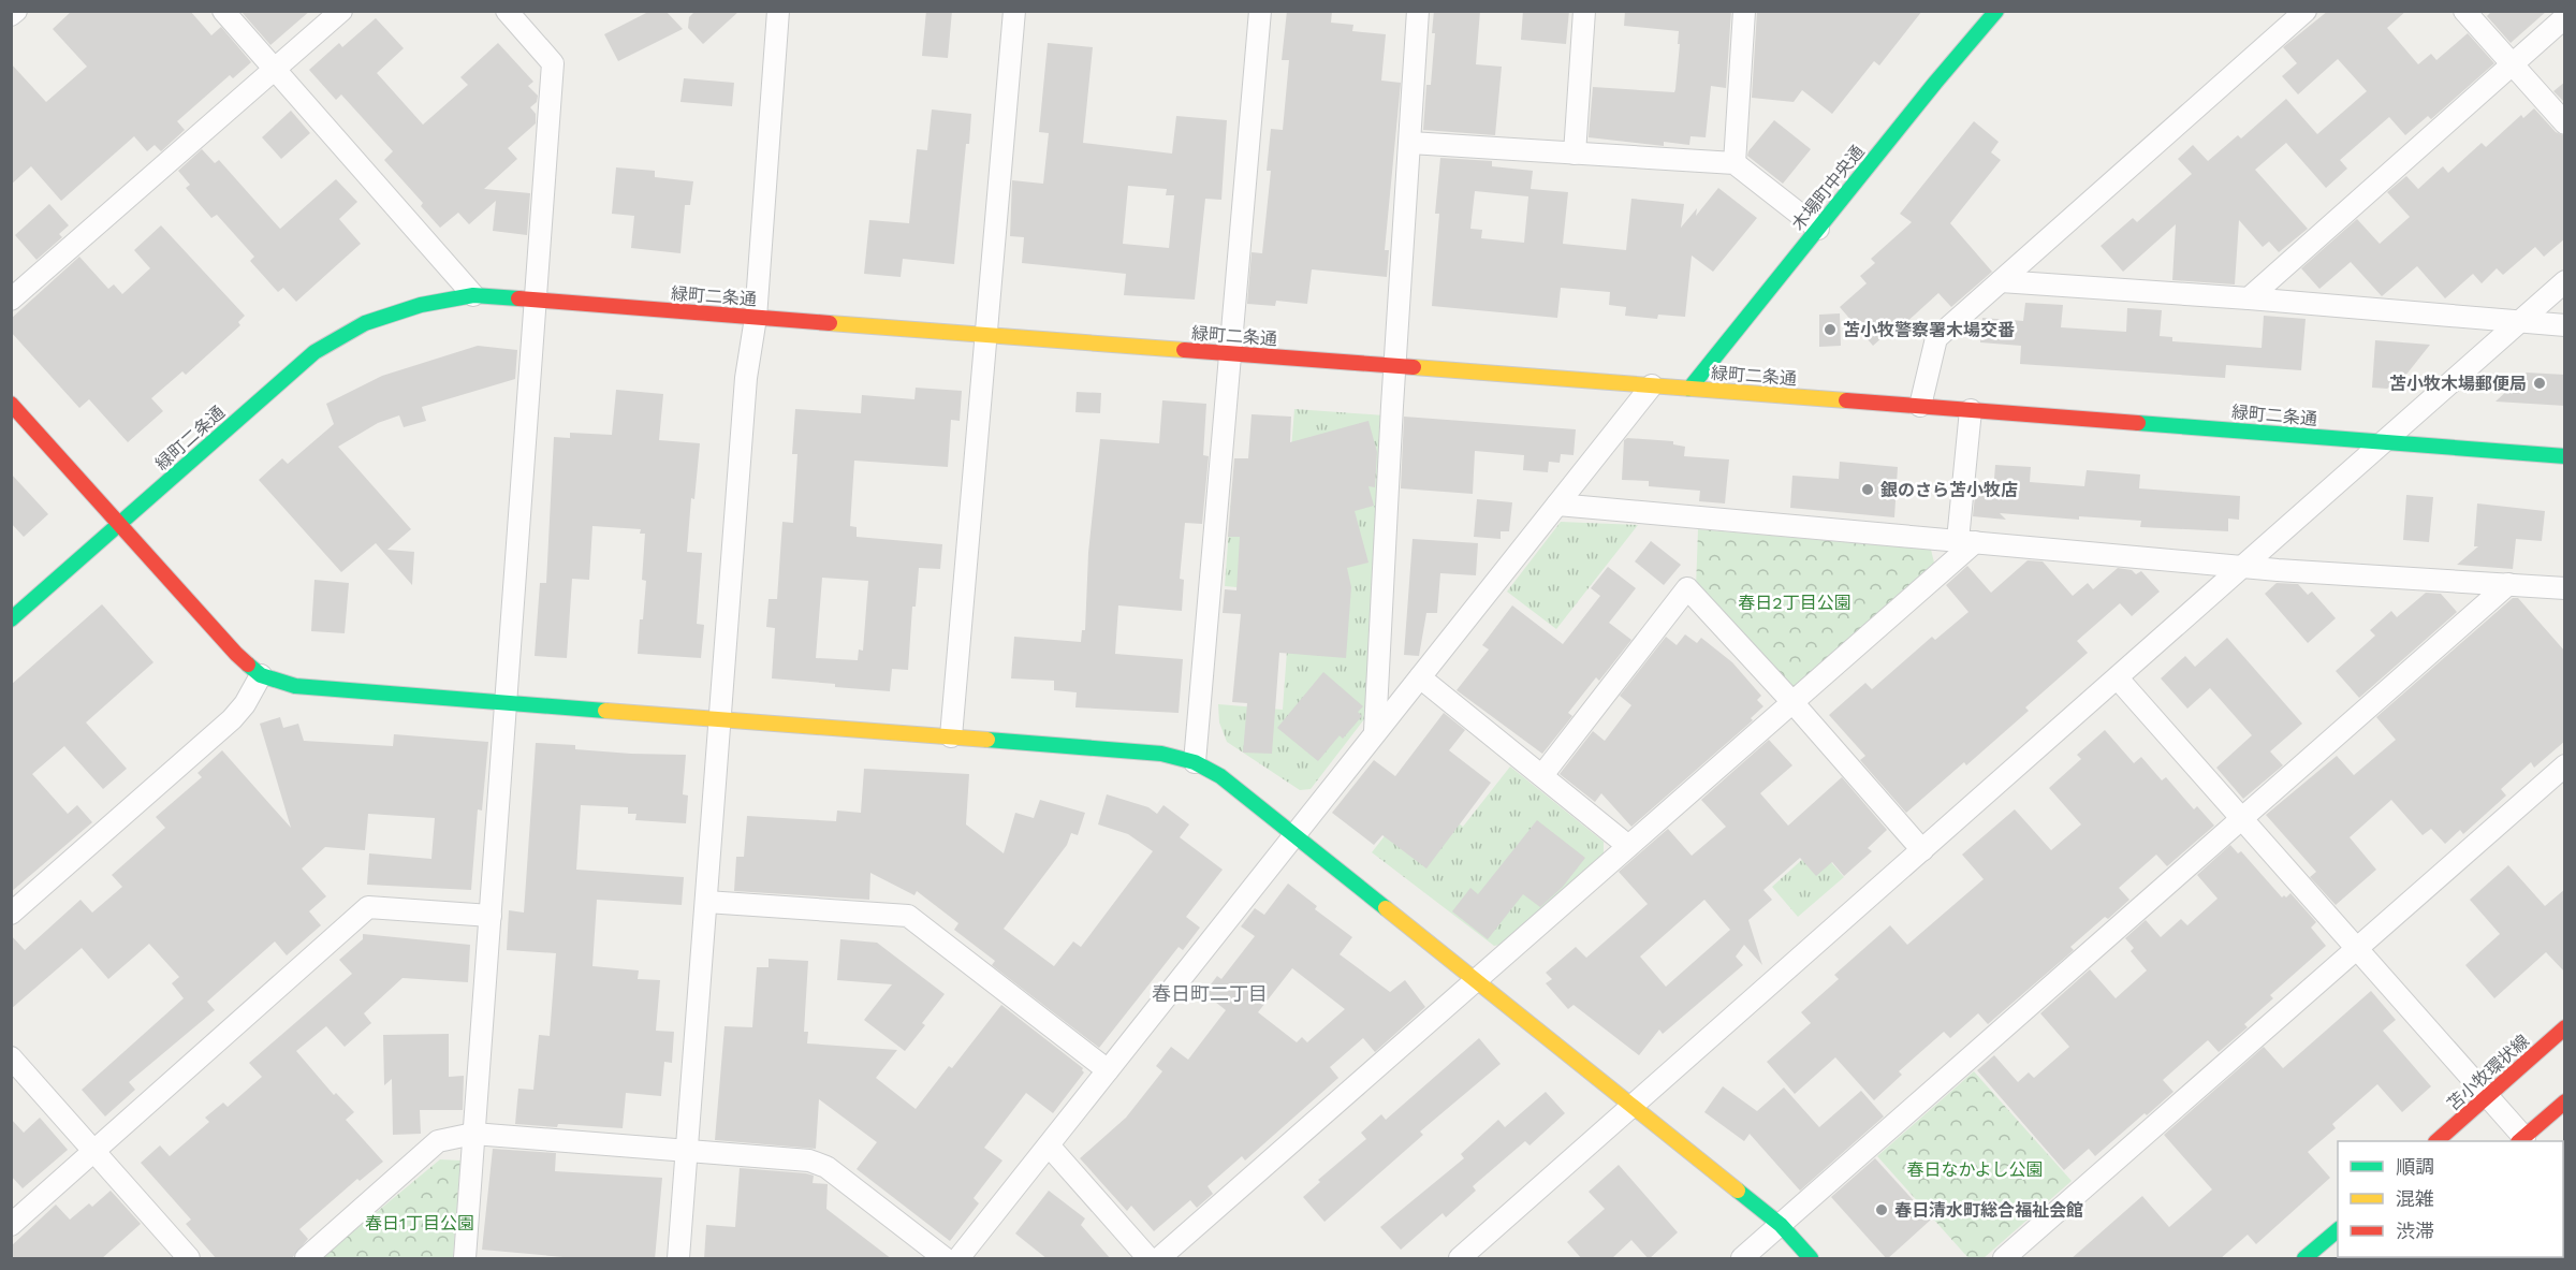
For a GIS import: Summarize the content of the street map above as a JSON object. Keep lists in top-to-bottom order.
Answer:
{
  "streets": {
    "street": ["木場町中央通", "緑町二条通", "苫小牧環状線"]
  },
  "crossings": [
    ["木場町中央通", "緑町二条通"]
  ],
  "districts": ["春日町二丁目"],
  "parks": ["春日2丁目公園", "春日なかよし公園", "春日1丁目公園"],
  "places": [
    "苫小牧警察署木場交番",
    "苫小牧木場郵便局",
    "銀のさら苫小牧店",
    "春日清水町総合福祉会館"
  ],
  "legend": ["順調", "混雑", "渋滞"]
}
